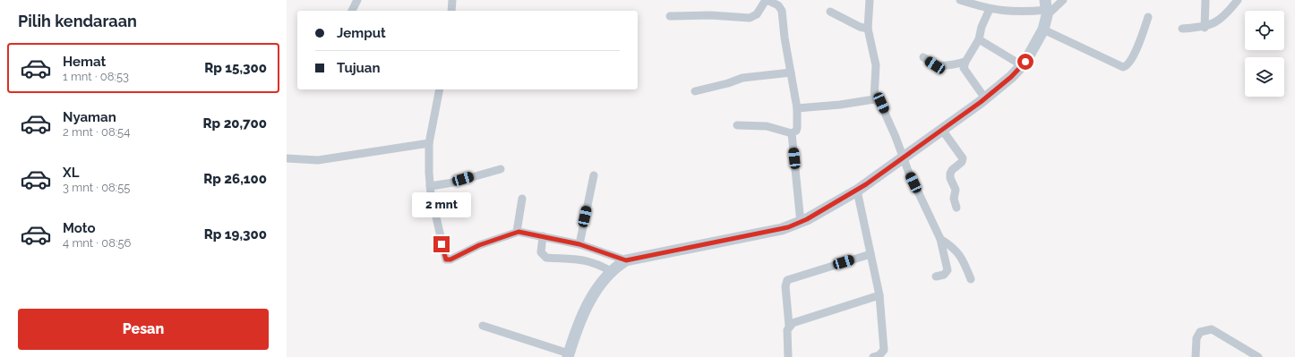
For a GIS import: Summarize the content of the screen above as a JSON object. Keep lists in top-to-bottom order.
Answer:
{
  "page": {
    "heading": "Pilih kendaraan",
    "banner": ["Jemput", "Tujuan"],
    "list": [
      {
        "name": "Hemat",
        "note": "1 mnt · 08:53",
        "value": "Rp 15,300"
      },
      {
        "name": "Nyaman",
        "note": "2 mnt · 08:54",
        "value": "Rp 20,700"
      },
      {
        "name": "XL",
        "note": "3 mnt · 08:55",
        "value": "Rp 26,100"
      },
      {
        "name": "Moto",
        "note": "4 mnt · 08:56",
        "value": "Rp 19,300"
      }
    ],
    "bubble": "2 mnt",
    "buttons": "Pesan"
  }
}
